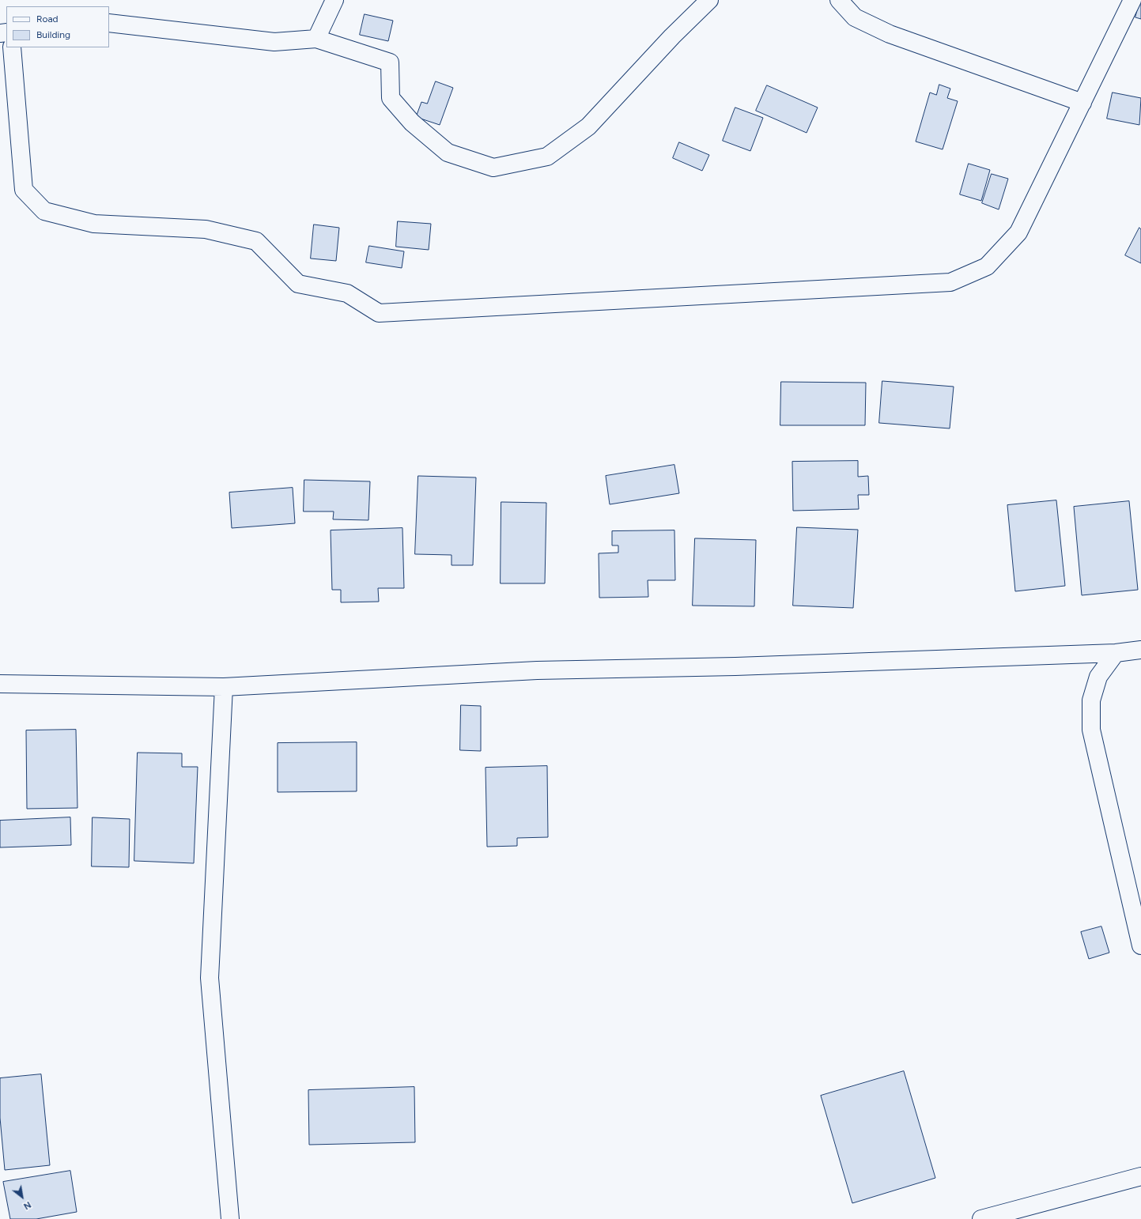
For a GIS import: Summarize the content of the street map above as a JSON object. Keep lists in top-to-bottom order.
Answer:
{
  "legend": ["Road", "Building"],
  "north": "bottom right"
}
